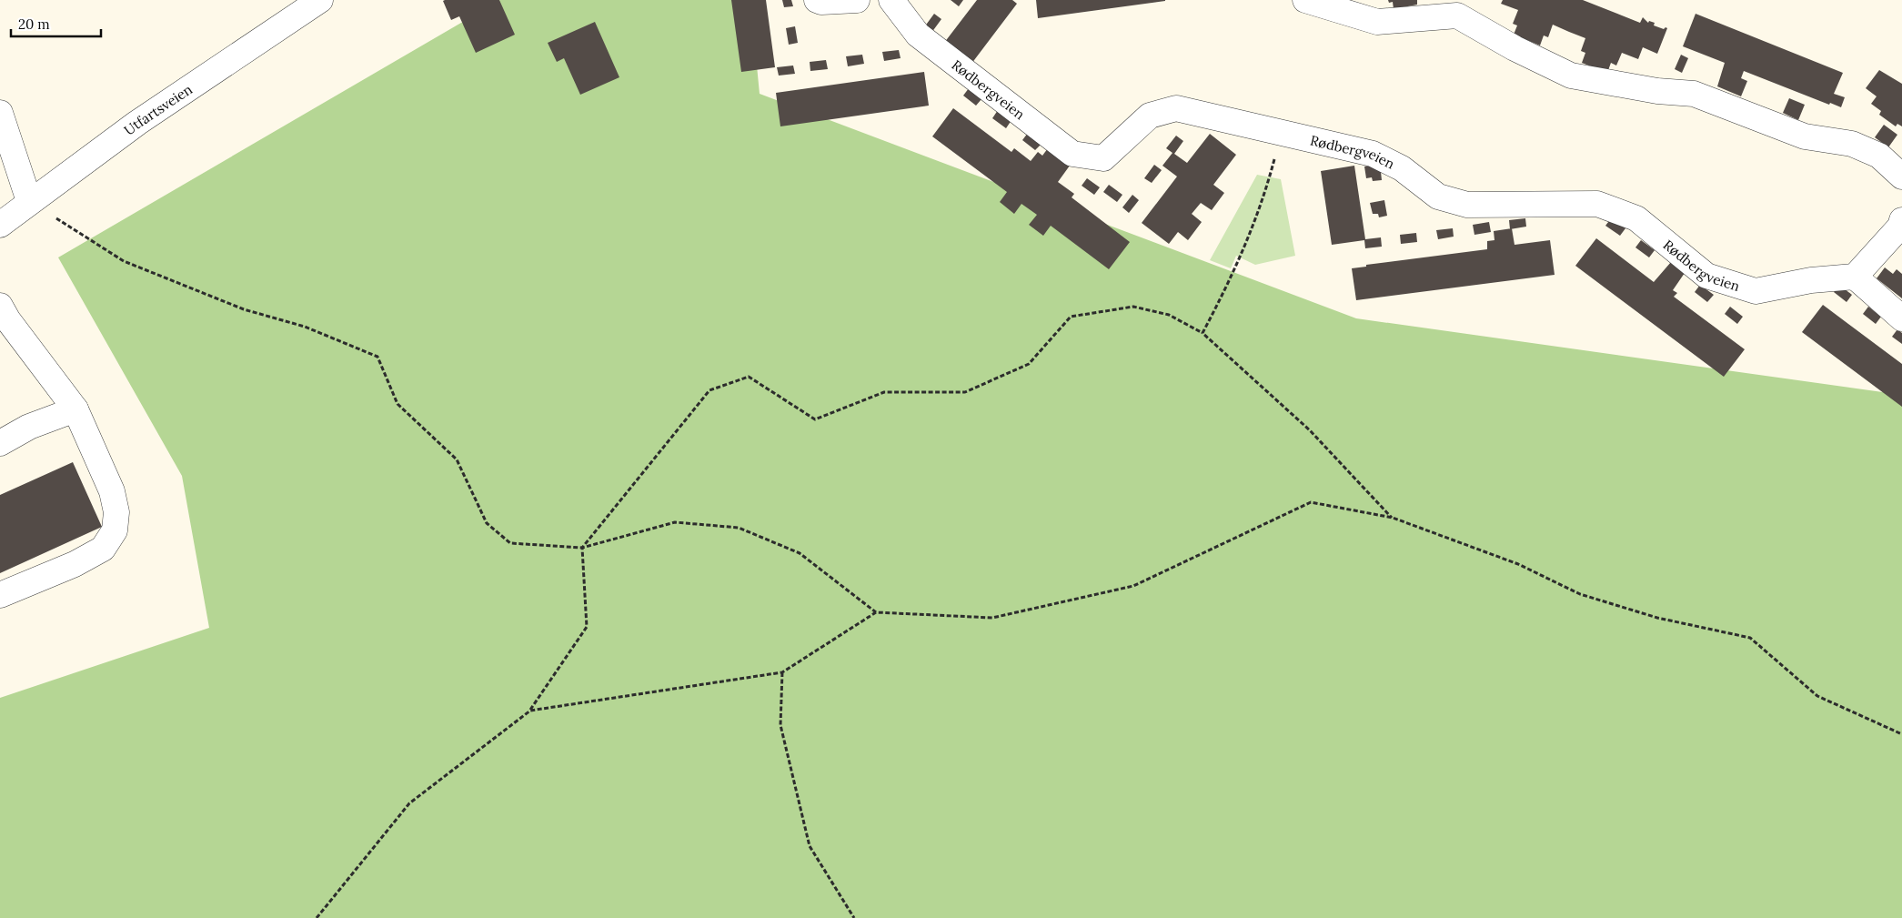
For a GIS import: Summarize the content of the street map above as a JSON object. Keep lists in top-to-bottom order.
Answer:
{
  "streets": {
    "street": ["Rødbergveien", "Utfartsveien"]
  },
  "scale_bar": "20 m"
}
